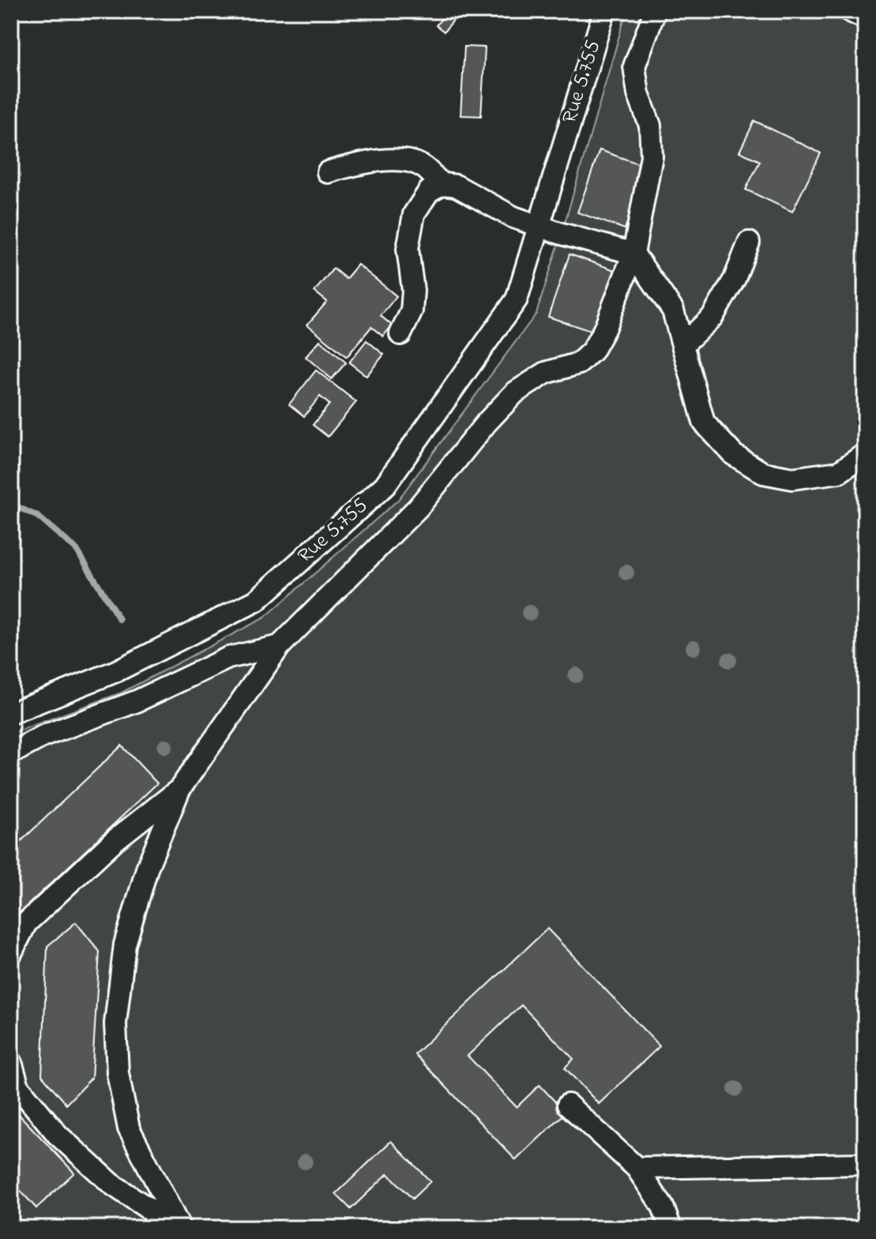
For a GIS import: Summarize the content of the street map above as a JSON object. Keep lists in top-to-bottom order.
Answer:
{
  "streets": {
    "lane": ["Rue 5.755"]
  }
}
